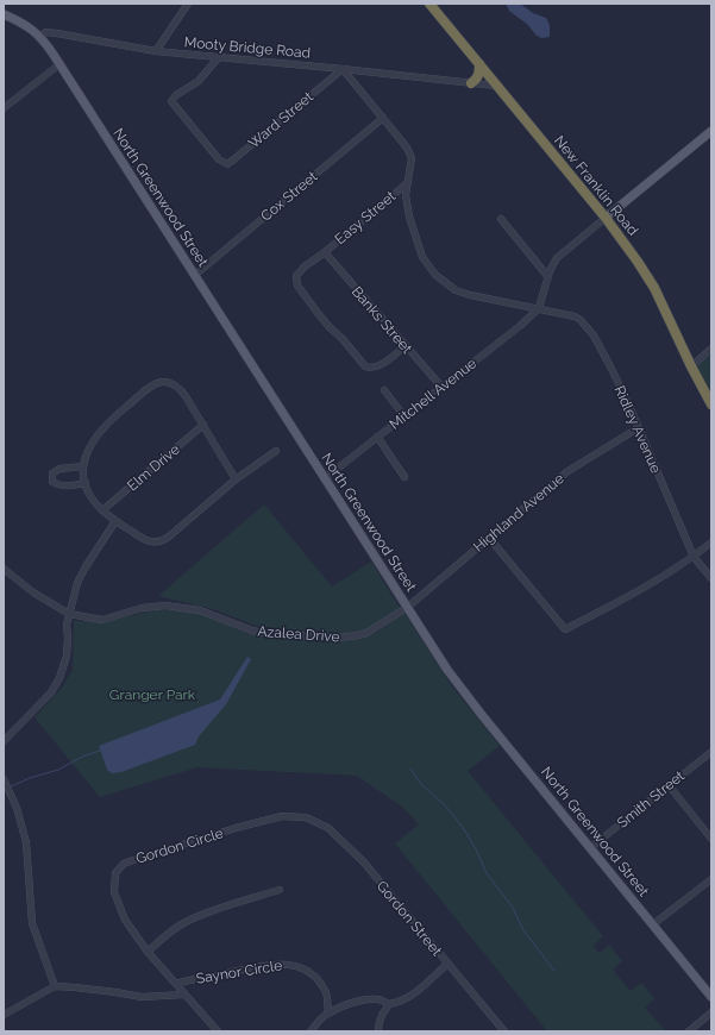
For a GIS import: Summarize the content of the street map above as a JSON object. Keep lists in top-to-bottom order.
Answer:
{
  "streets": {
    "highway": ["New Franklin Road"],
    "main road": ["North Greenwood Street"],
    "street": [
      "Mooty Bridge Road",
      "Ward Street",
      "Cox Street",
      "Easy Street",
      "Banks Street",
      "Mitchell Avenue",
      "Ridley Avenue",
      "Elm Drive",
      "Highland Avenue",
      "Azalea Drive",
      "Smith Street",
      "Gordon Circle",
      "Gordon Street",
      "Saynor Circle"
    ]
  },
  "crossings": [
    ["Mooty Bridge Road", "Ward Street"],
    ["Mooty Bridge Road", "New Franklin Road"],
    ["Mooty Bridge Road", "North Greenwood Street"],
    ["Mooty Bridge Road", "Ridley Avenue"],
    ["Ward Street", "Ridley Avenue"],
    ["Cox Street", "North Greenwood Street"],
    ["Cox Street", "Ridley Avenue"],
    ["North Greenwood Street", "Mitchell Avenue"],
    ["North Greenwood Street", "Highland Avenue"],
    ["North Greenwood Street", "Azalea Drive"],
    ["North Greenwood Street", "Smith Street"],
    ["Easy Street", "Banks Street"],
    ["Easy Street", "Ridley Avenue"],
    ["Banks Street", "Mitchell Avenue"],
    ["Mitchell Avenue", "Ridley Avenue"],
    ["Ridley Avenue", "Highland Avenue"],
    ["Highland Avenue", "Azalea Drive"],
    ["Gordon Circle", "Gordon Street"],
    ["Gordon Circle", "Saynor Circle"]
  ],
  "parks": ["Granger Park"]
}
